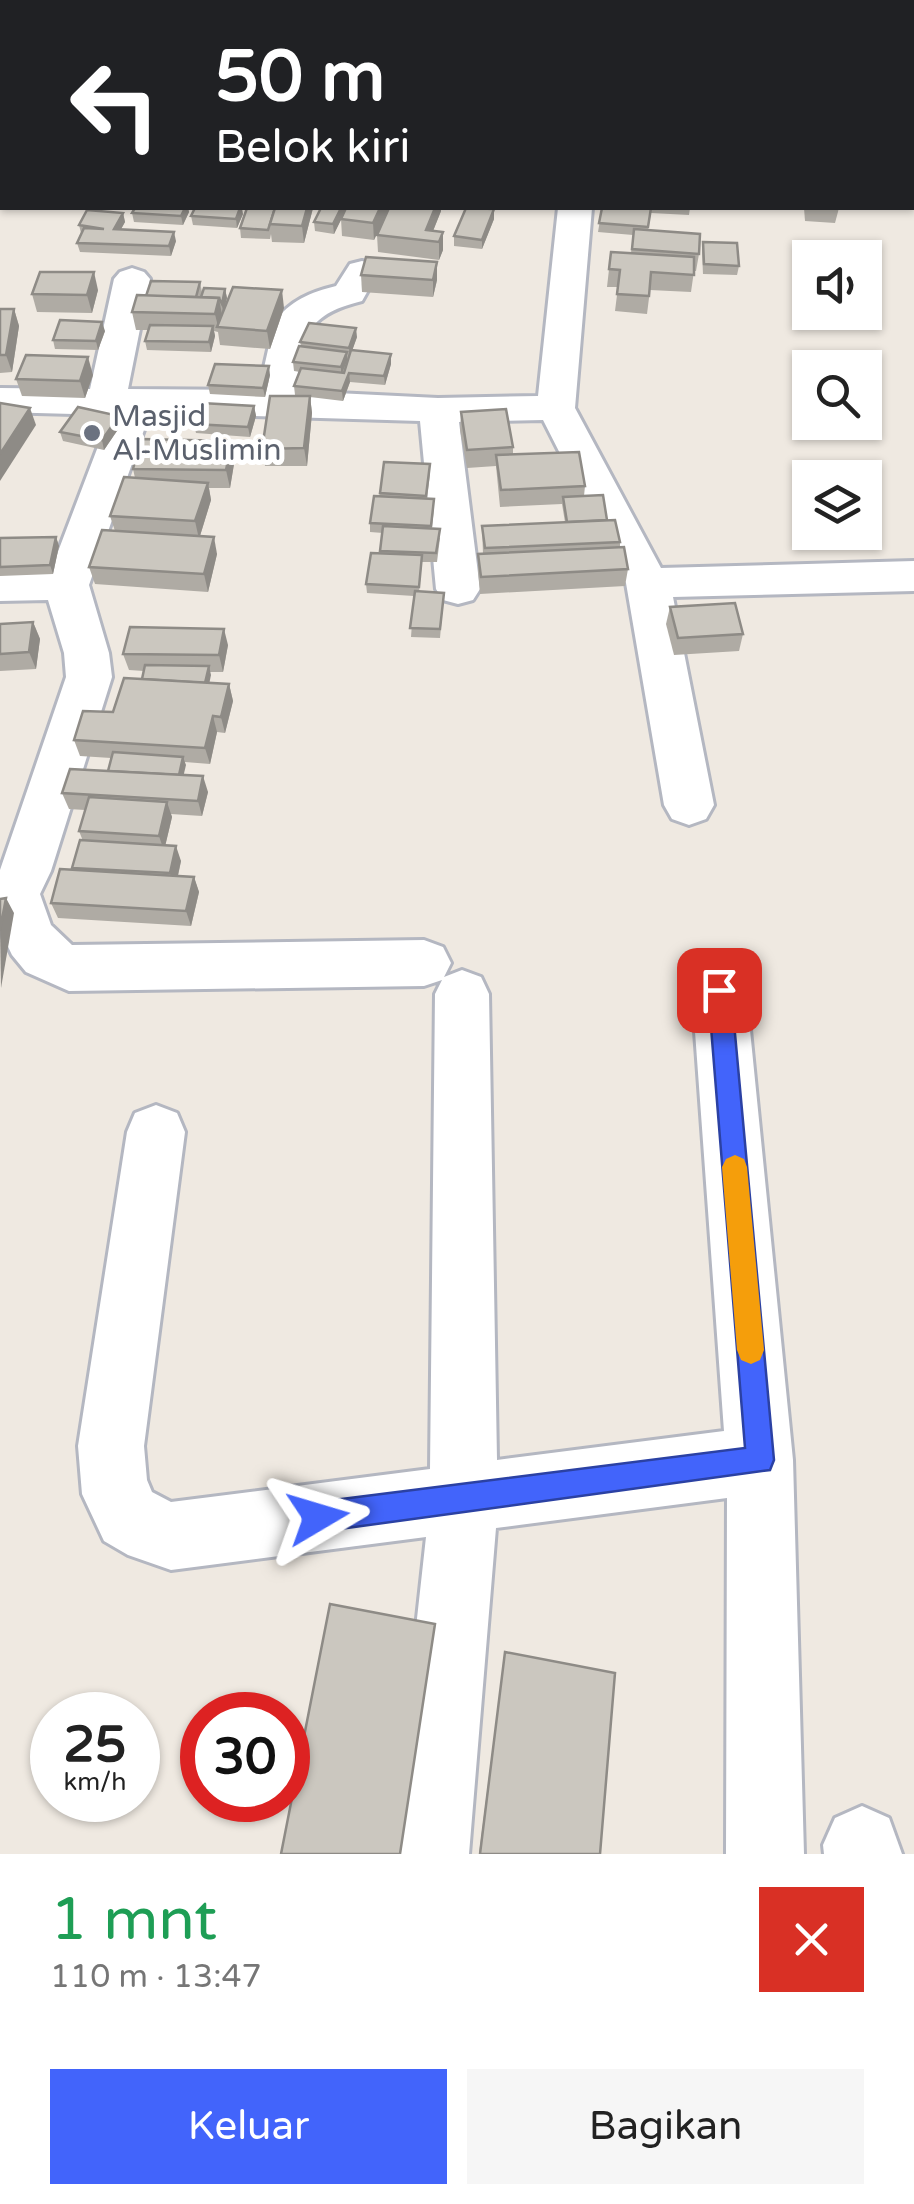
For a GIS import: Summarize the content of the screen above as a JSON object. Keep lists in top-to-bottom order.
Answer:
{
  "places": ["Masjid Al-Muslimin"],
  "page": {
    "turn": ["50 m", "Belok kiri"],
    "speed": "25 km/h",
    "limit": "30",
    "heading": ["1 mnt", "110 m · 13:47"],
    "buttons": ["Keluar", "Bagikan"]
  }
}
